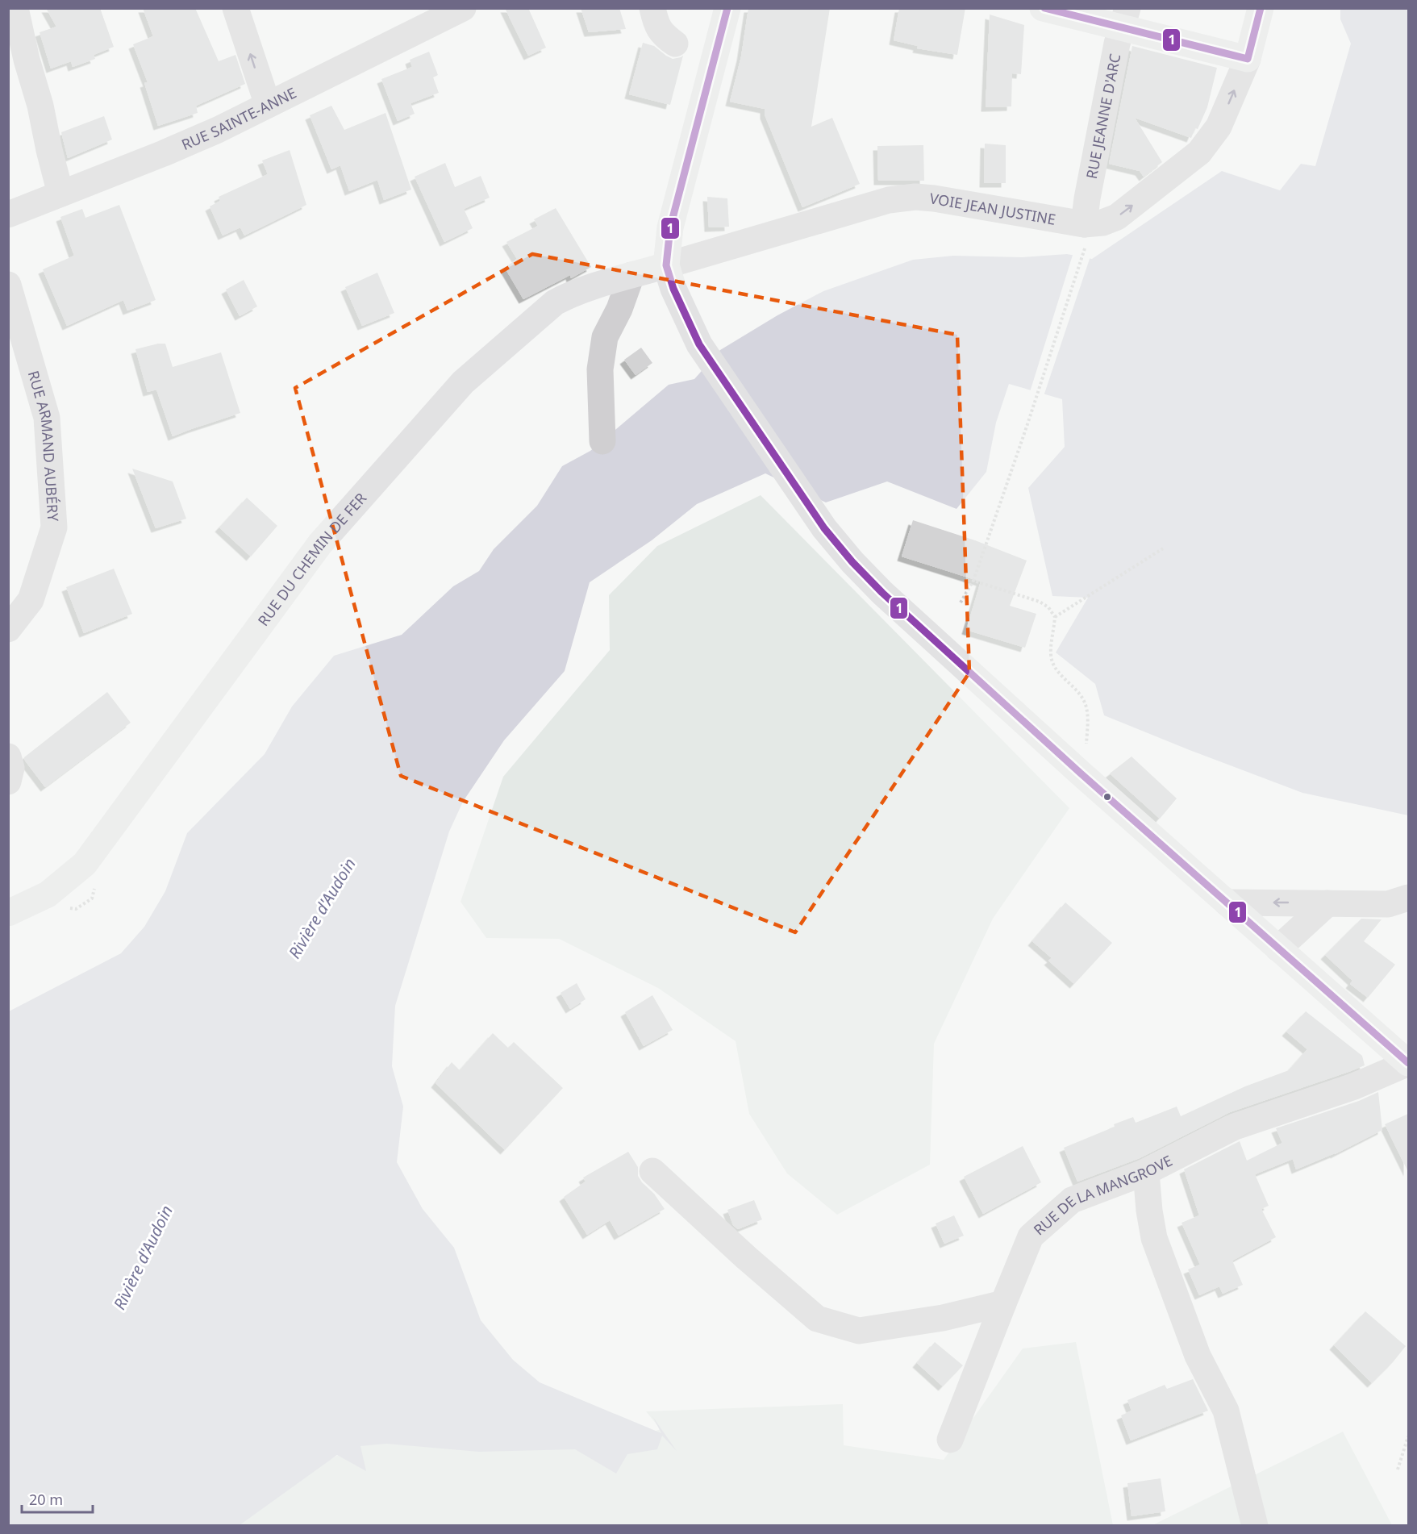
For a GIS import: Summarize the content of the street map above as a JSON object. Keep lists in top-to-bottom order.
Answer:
{
  "streets": {
    "main road": ["RUE DU CHEMIN DE FER"],
    "street": [
      "RUE JEANNE D'ARC",
      "RUE SAINTE-ANNE",
      "VOIE JEAN JUSTINE",
      "RUE ARMAND AUBÉRY",
      "RUE DE LA MANGROVE"
    ]
  },
  "crossings": [
    ["RUE JEANNE D'ARC", "VOIE JEAN JUSTINE"],
    ["VOIE JEAN JUSTINE", "RUE DU CHEMIN DE FER"]
  ],
  "one_way": ["VOIE JEAN JUSTINE"],
  "water": ["Rivière d'Audoin"],
  "lines": ["transit line 1"],
  "scale_bar": "20 m"
}
